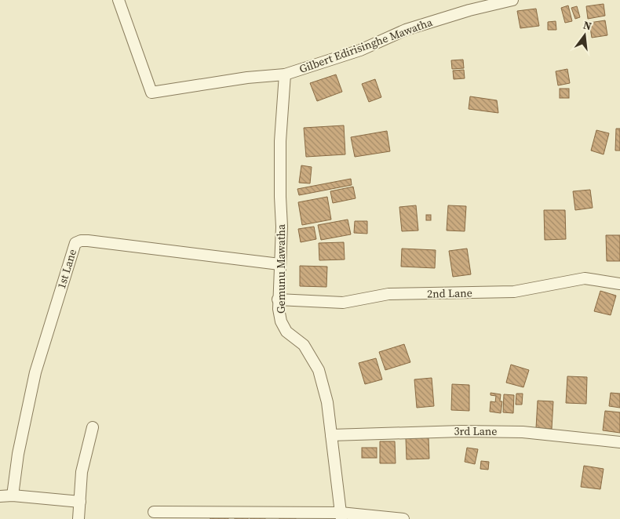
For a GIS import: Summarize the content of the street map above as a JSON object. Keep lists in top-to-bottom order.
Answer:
{
  "streets": {
    "street": [
      "Gilbert Edirisinghe Mawatha",
      "1st Lane",
      "Gemunu Mawatha",
      "2nd Lane",
      "3rd Lane"
    ]
  },
  "crossings": [
    ["Gilbert Edirisinghe Mawatha", "Gemunu Mawatha"],
    ["1st Lane", "Gemunu Mawatha"],
    ["Gemunu Mawatha", "2nd Lane"],
    ["Gemunu Mawatha", "3rd Lane"]
  ],
  "north": "top"
}
